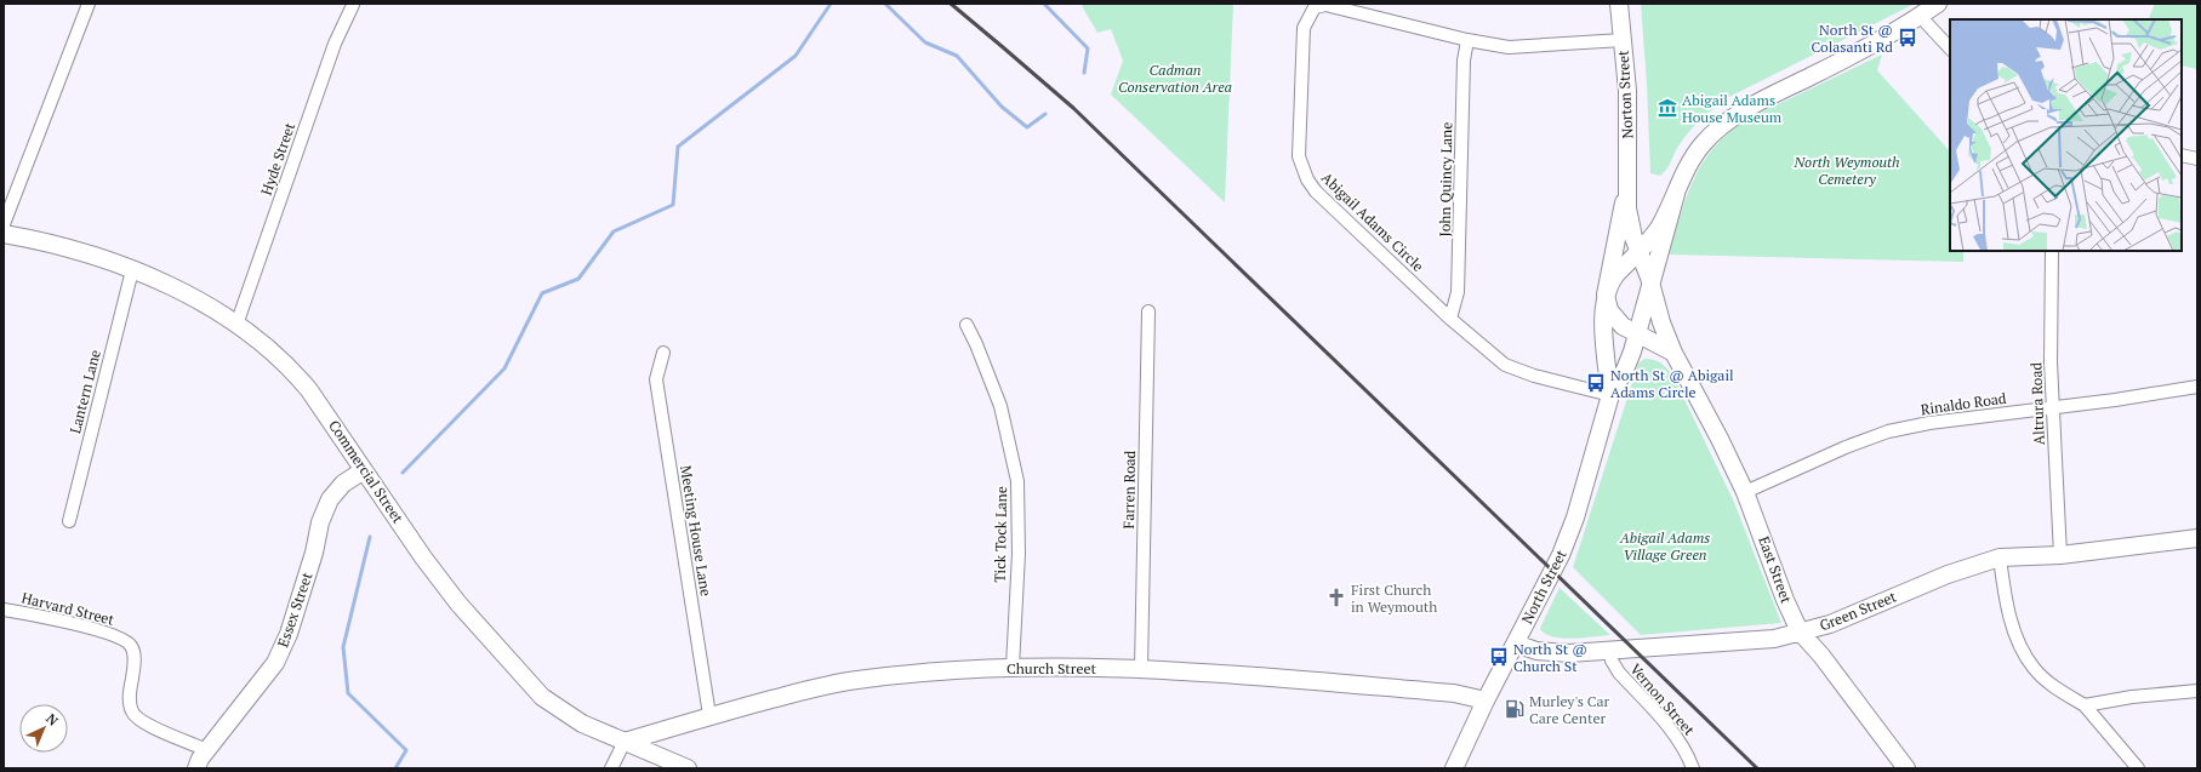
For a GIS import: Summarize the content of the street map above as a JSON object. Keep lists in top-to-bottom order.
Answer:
{
  "streets": {
    "street": [
      "Norton Street",
      "Hyde Street",
      "John Quincy Lane",
      "Abigail Adams Circle",
      "Lantern Lane",
      "Rinaldo Road",
      "Altrura Road",
      "Commercial Street",
      "Farren Road",
      "Meeting House Lane",
      "Tick Tock Lane",
      "East Street",
      "North Street",
      "Harvard Street",
      "Essex Street",
      "Green Street",
      "Church Street",
      "Vernon Street"
    ]
  },
  "crossings": [
    ["Norton Street", "Abigail Adams Circle"],
    ["Norton Street", "East Street"],
    ["Norton Street", "North Street"],
    ["Hyde Street", "Commercial Street"],
    ["John Quincy Lane", "Abigail Adams Circle"],
    ["Abigail Adams Circle", "North Street"],
    ["Lantern Lane", "Commercial Street"],
    ["Rinaldo Road", "Altrura Road"],
    ["Rinaldo Road", "East Street"],
    ["Altrura Road", "Green Street"],
    ["Commercial Street", "Essex Street"],
    ["Commercial Street", "Church Street"],
    ["Farren Road", "Church Street"],
    ["Meeting House Lane", "Church Street"],
    ["Tick Tock Lane", "Church Street"],
    ["East Street", "North Street"],
    ["East Street", "Green Street"],
    ["North Street", "Green Street"],
    ["North Street", "Church Street"],
    ["Harvard Street", "Essex Street"],
    ["Green Street", "Vernon Street"]
  ],
  "parks": ["Cadman Conservation Area", "North Weymouth Cemetery", "Abigail Adams Village Green"],
  "places": {
    "bus stop": ["North St @ Colasanti Rd", "North St @ Abigail Adams Circle", "North St @ Church St"],
    "museum": ["Abigail Adams House Museum"],
    "church": ["First Church in Weymouth"],
    "fuel station": ["Murley's Car Care Center"]
  },
  "north": "top right"
}
